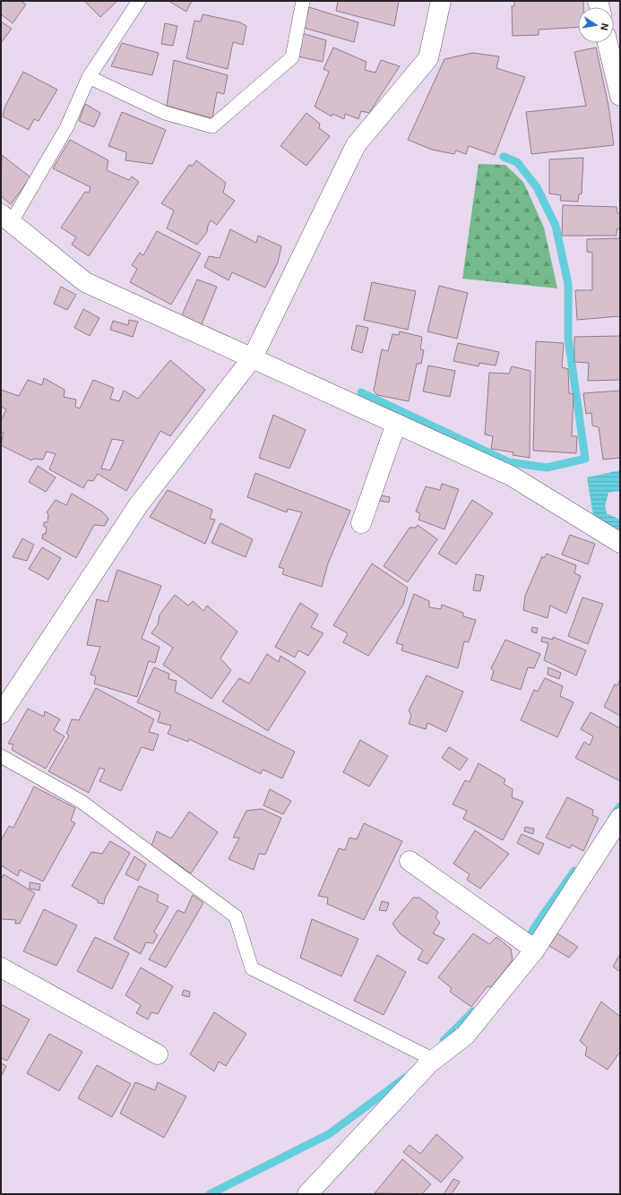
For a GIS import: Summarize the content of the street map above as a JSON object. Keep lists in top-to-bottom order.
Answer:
{
  "north": "right"
}
